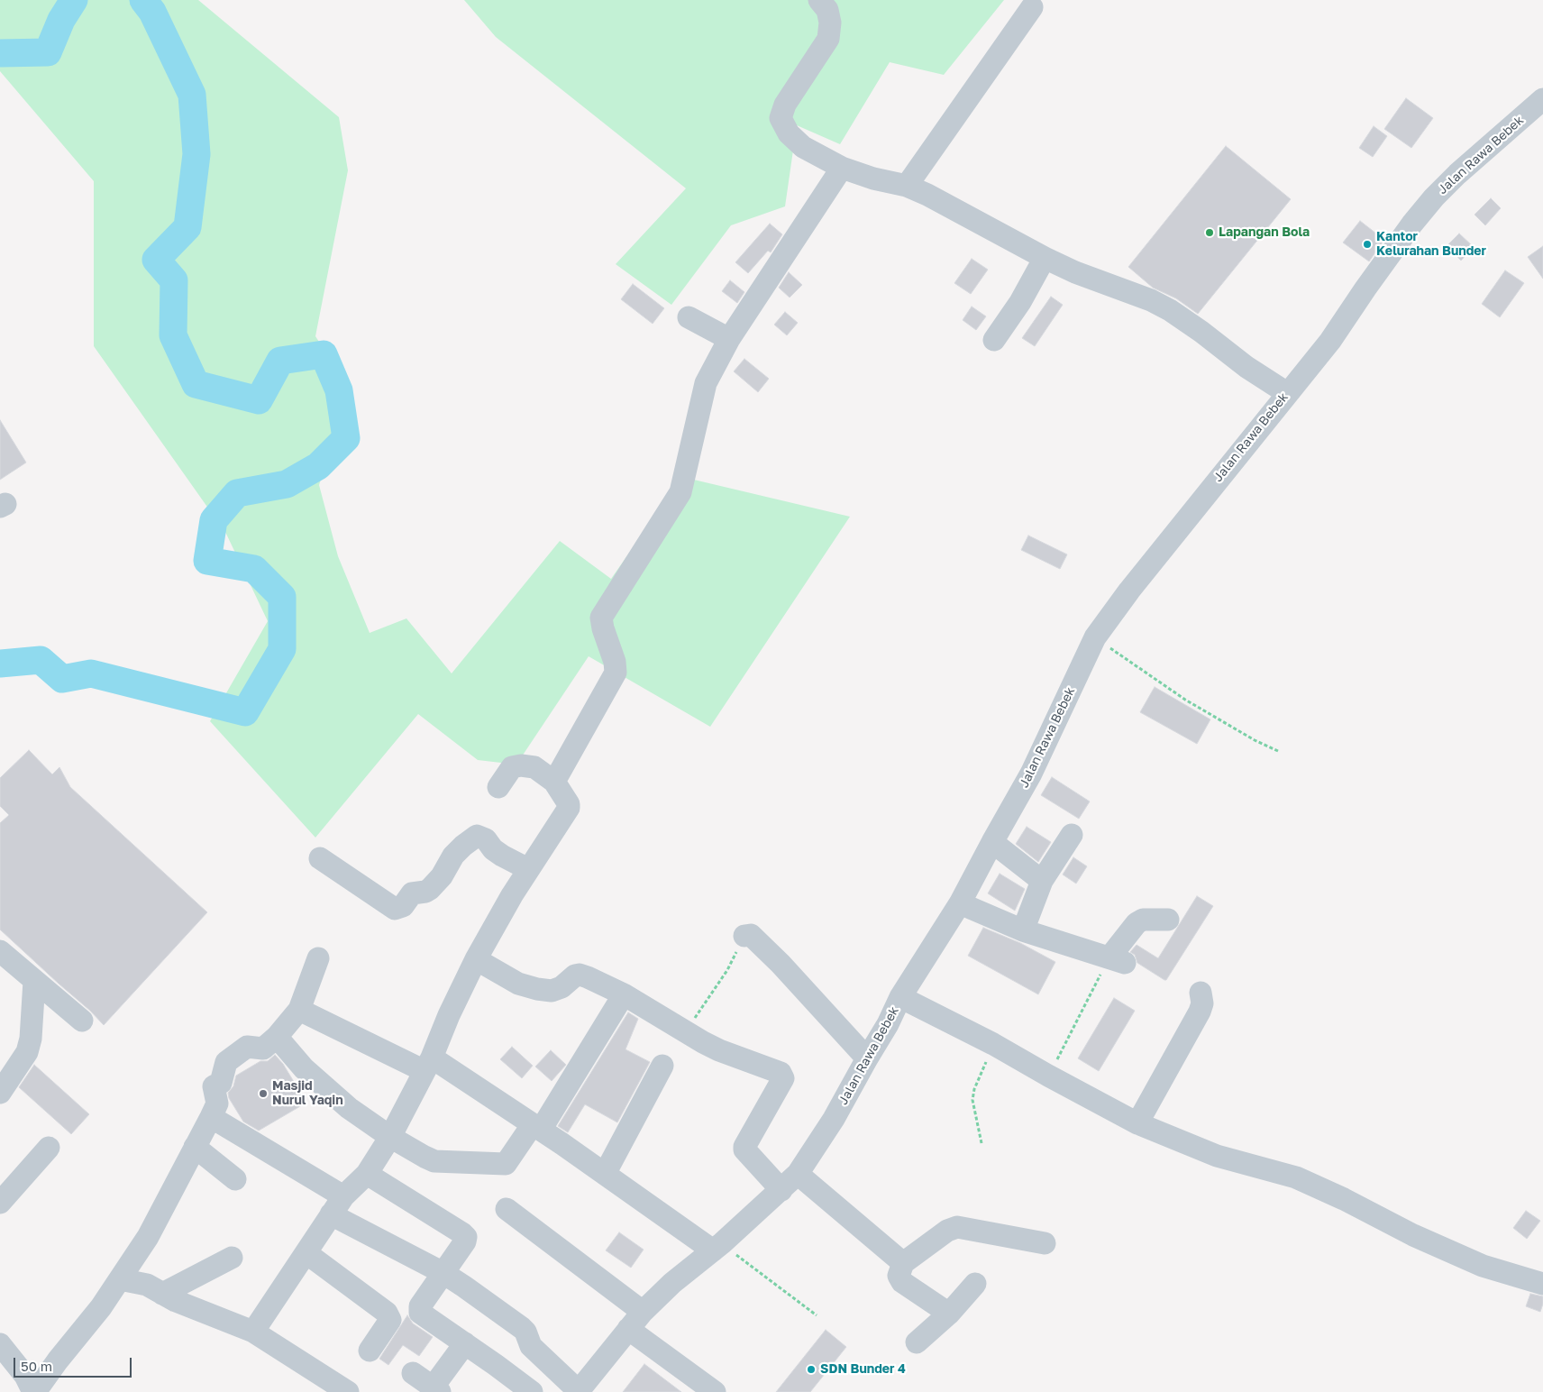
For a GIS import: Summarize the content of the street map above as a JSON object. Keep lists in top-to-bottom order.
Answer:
{
  "streets": {
    "street": ["Jalan Rawa Bebek"]
  },
  "places": [
    "Lapangan Bola",
    "Kantor Kelurahan Bunder",
    "Masjid Nurul Yaqin",
    "SDN Bunder 4"
  ],
  "scale_bar": "50 m"
}
